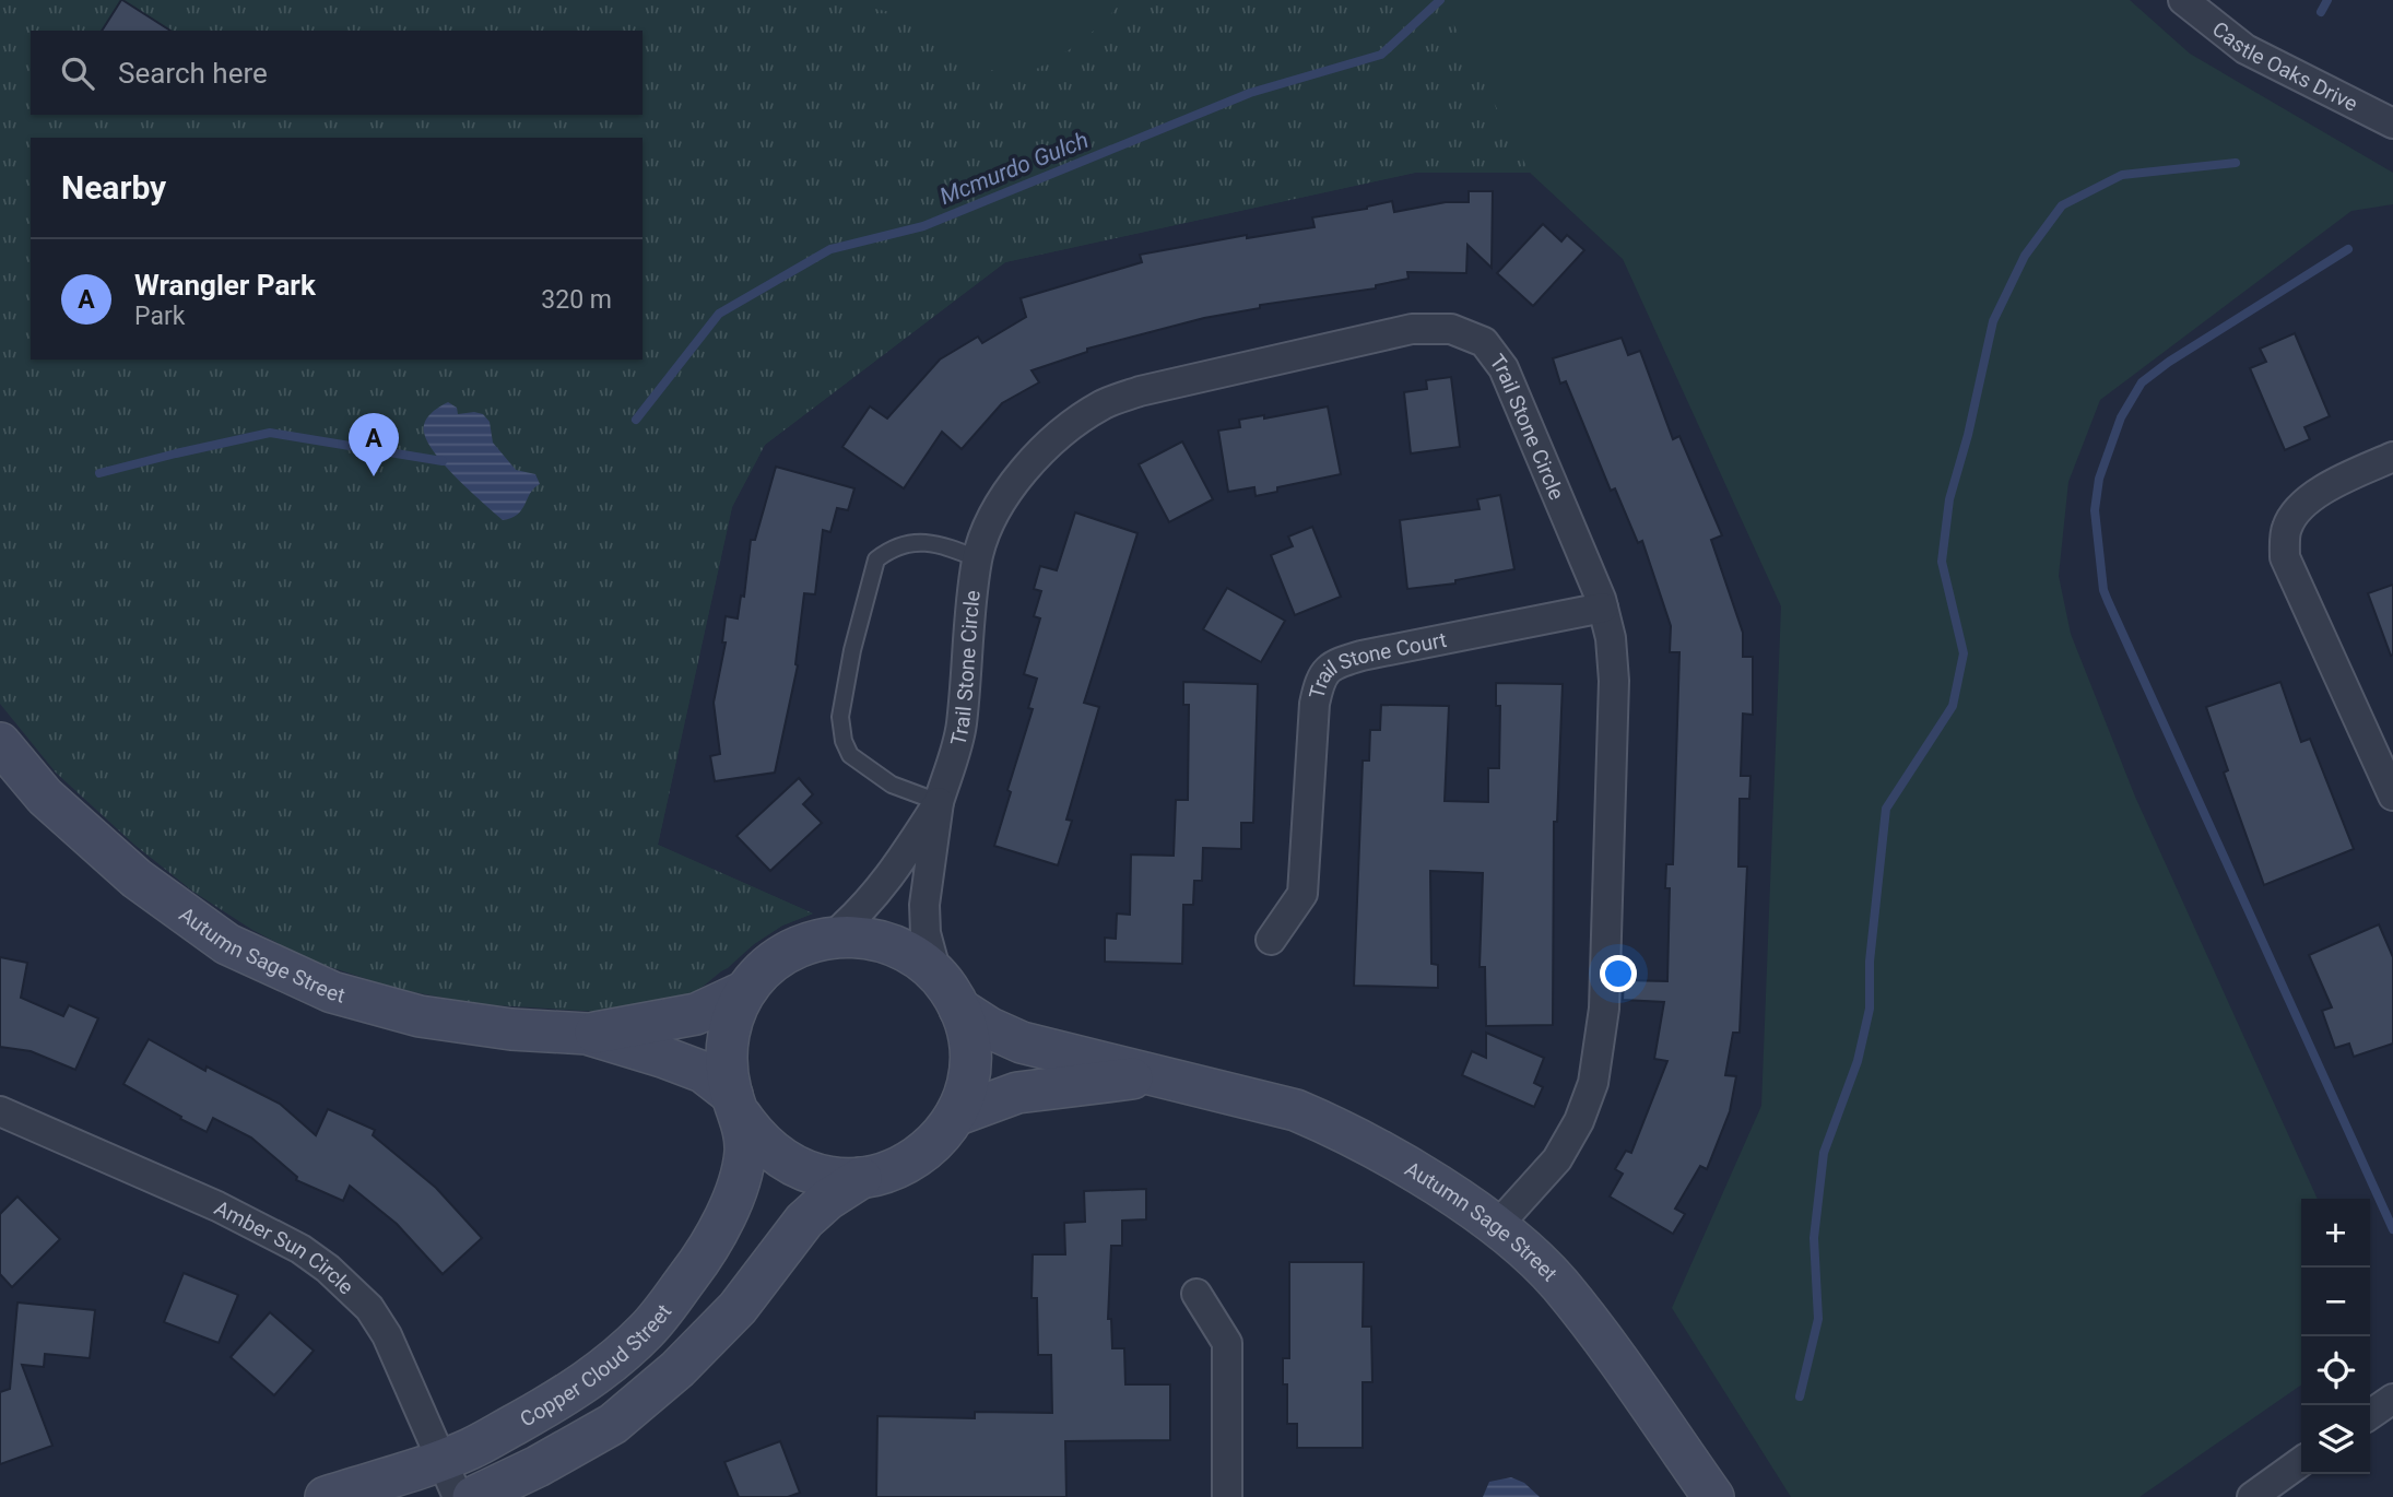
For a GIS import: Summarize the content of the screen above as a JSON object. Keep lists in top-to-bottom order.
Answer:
{
  "streets": {
    "street": [
      "Castle Oaks Drive",
      "Trail Stone Circle",
      "Trail Stone Court",
      "Autumn Sage Street",
      "Amber Sun Circle",
      "Copper Cloud Street"
    ]
  },
  "crossings": [
    ["Trail Stone Circle", "Trail Stone Court"],
    ["Trail Stone Circle", "Autumn Sage Street"],
    ["Trail Stone Circle", "Copper Cloud Street"],
    ["Autumn Sage Street", "Copper Cloud Street"],
    ["Amber Sun Circle", "Copper Cloud Street"]
  ],
  "water": ["Mcmurdo Gulch"],
  "page": {
    "search": "Search here",
    "heading": "Nearby",
    "list": [
      {
        "mark": "A",
        "name": "Wrangler Park",
        "note": "Park",
        "value": "320 m"
      }
    ],
    "pins": "A",
    "map_buttons": ["+", "−"]
  }
}
